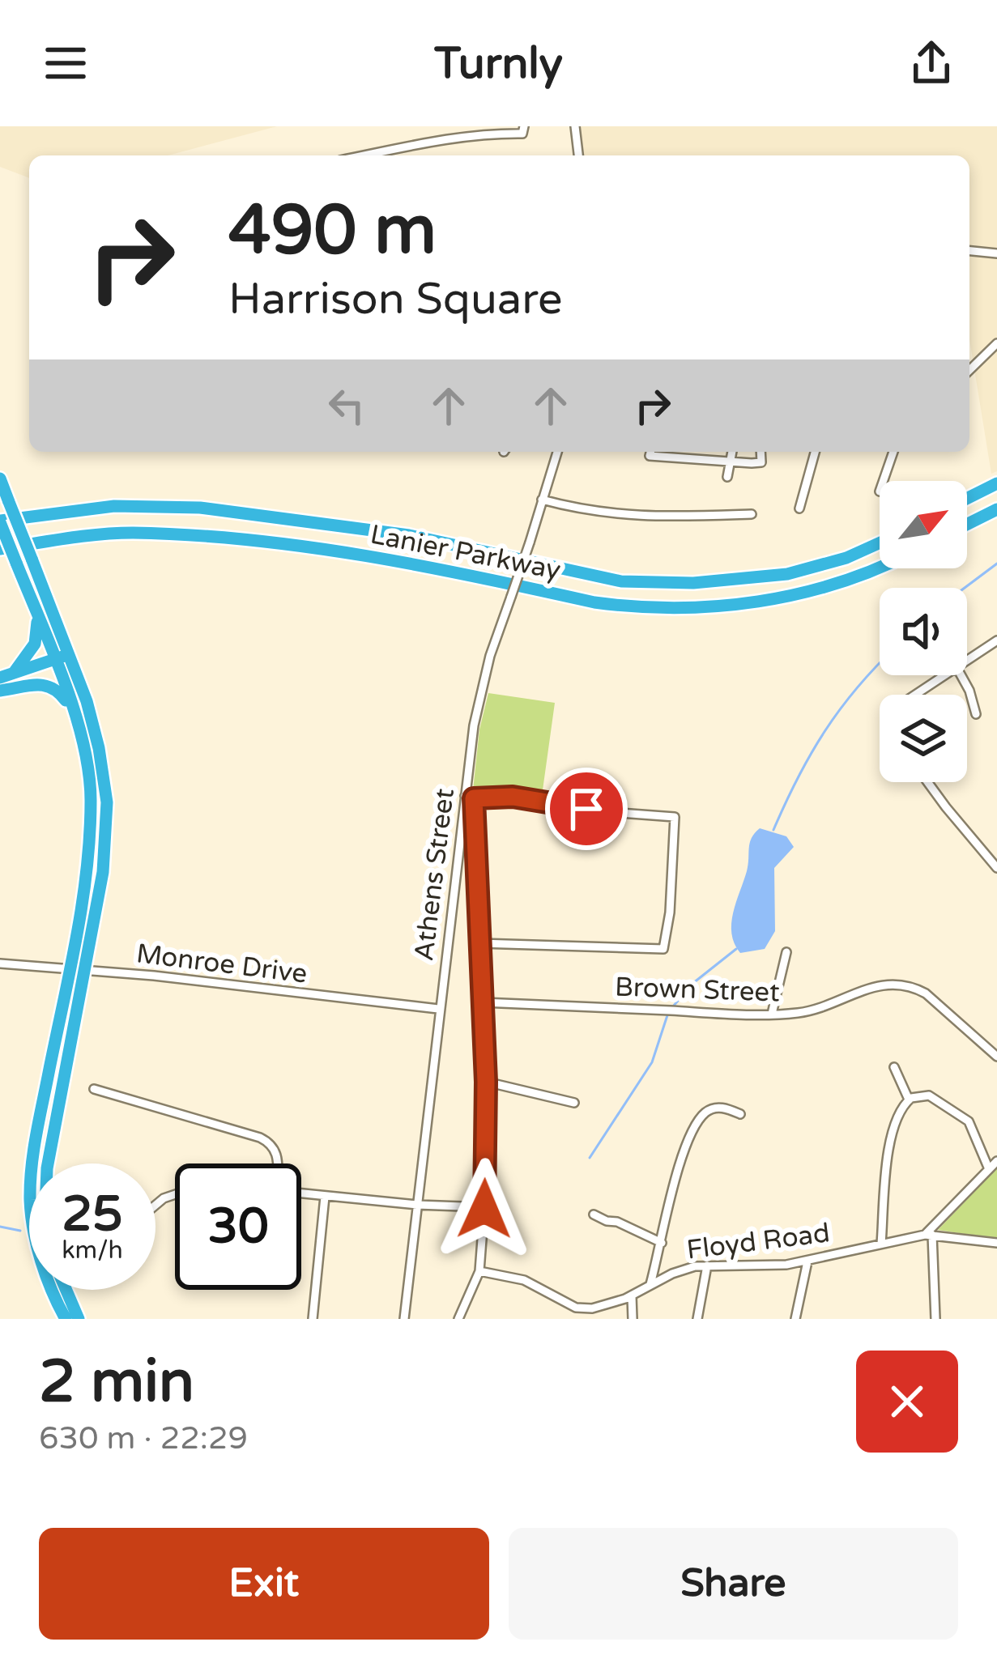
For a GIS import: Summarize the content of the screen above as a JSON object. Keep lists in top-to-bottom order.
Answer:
{
  "streets": {
    "highway": ["Lanier Parkway"],
    "street": [
      "Athens Street",
      "Monroe Drive",
      "Brown Street",
      "Floyd Road"
    ]
  },
  "crossings": [
    ["Athens Street", "Monroe Drive"]
  ],
  "north": "top right",
  "page": {
    "header": "Turnly",
    "turn": ["490 m", "Harrison Square"],
    "speed": "25 km/h",
    "limit": "30",
    "heading": ["2 min", "630 m · 22:29"],
    "buttons": ["Exit", "Share"]
  }
}
